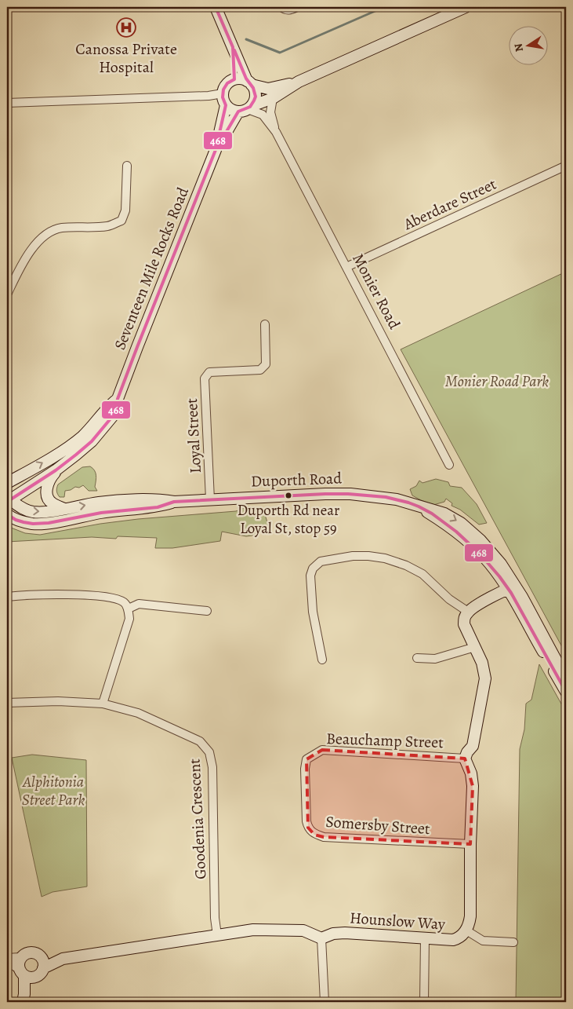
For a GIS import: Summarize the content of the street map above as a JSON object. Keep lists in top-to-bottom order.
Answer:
{
  "streets": {
    "main road": ["Seventeen Mile Rocks Road", "Duporth Road", "Hounslow Way"],
    "street": [
      "Aberdare Street",
      "Monier Road",
      "Loyal Street",
      "Beauchamp Street",
      "Goodenia Crescent",
      "Somersby Street"
    ]
  },
  "crossings": [
    ["Aberdare Street", "Monier Road"],
    ["Seventeen Mile Rocks Road", "Monier Road"],
    ["Seventeen Mile Rocks Road", "Duporth Road"],
    ["Loyal Street", "Duporth Road"],
    ["Beauchamp Street", "Somersby Street"],
    ["Beauchamp Street", "Hounslow Way"],
    ["Somersby Street", "Hounslow Way"]
  ],
  "parks": ["Monier Road Park", "Alphitonia Street Park"],
  "places": {
    "hospital": ["Canossa Private Hospital"],
    "other": ["Duporth Rd near Loyal St, stop 59"]
  },
  "lines": ["transit line 468"],
  "north": "left"
}
